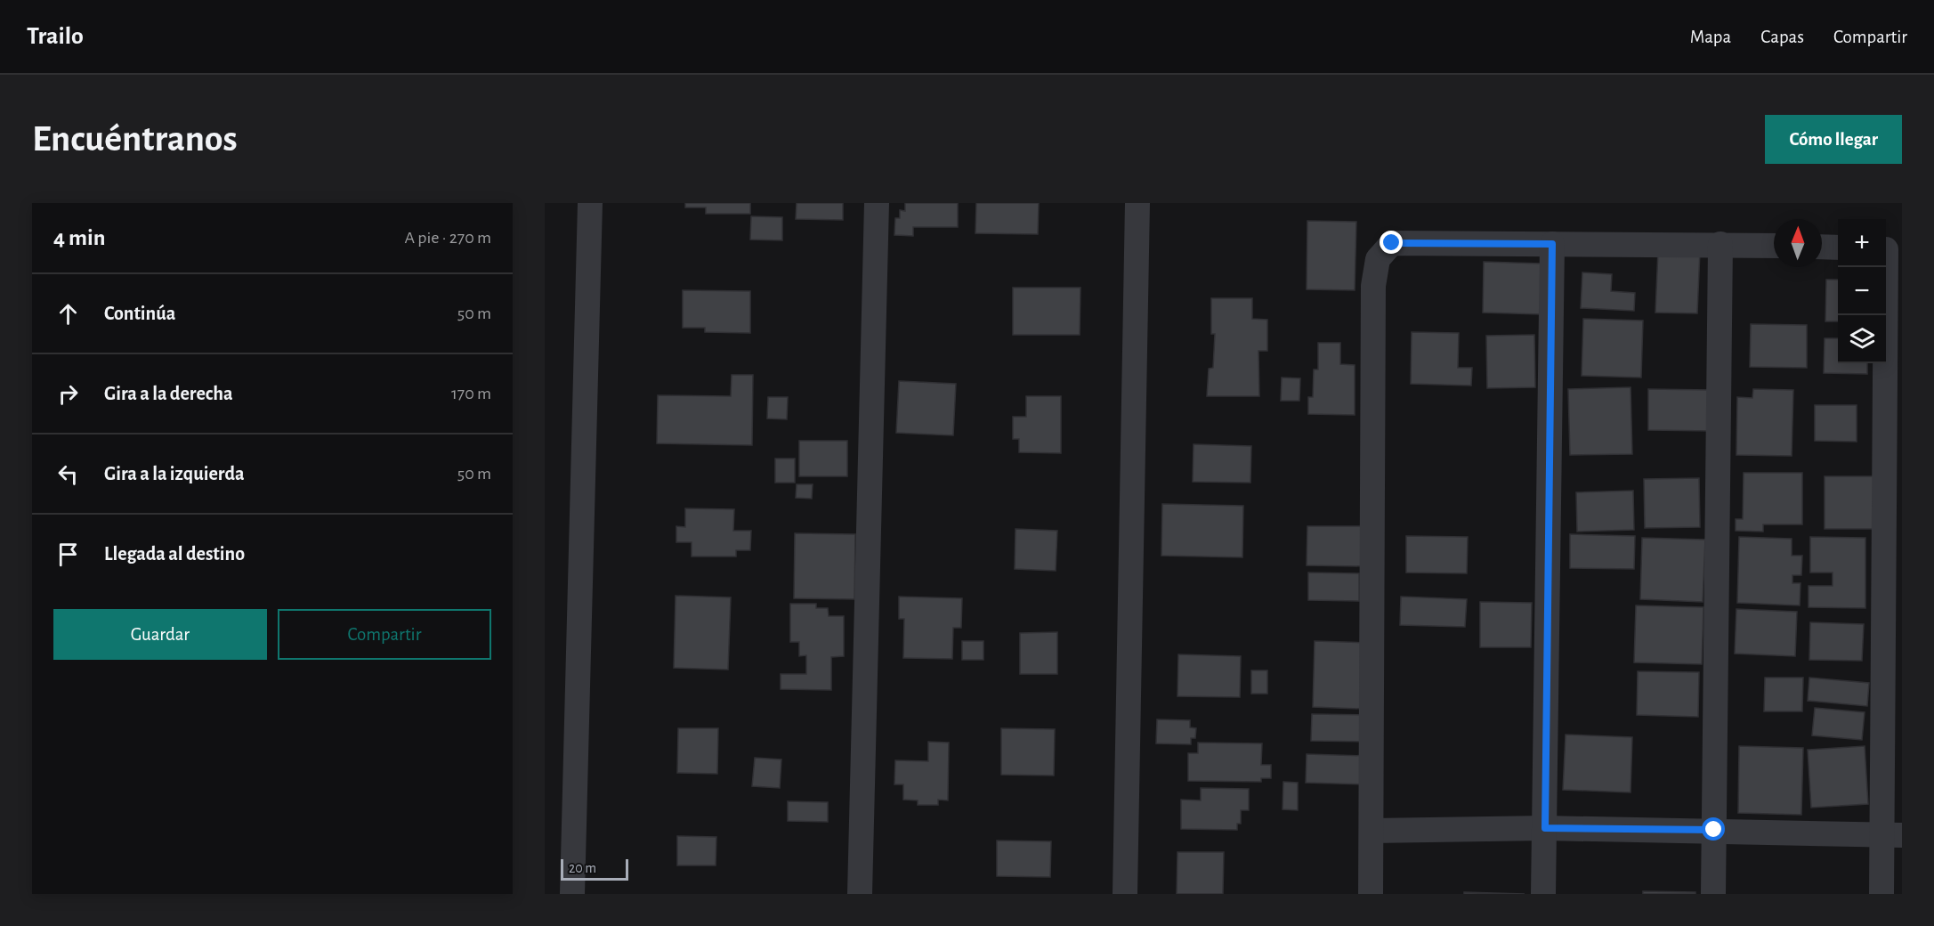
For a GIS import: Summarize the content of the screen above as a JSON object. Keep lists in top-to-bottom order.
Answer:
{
  "scale_bar": "20 m",
  "north": "top",
  "page": {
    "header": "Trailo",
    "nav": ["Mapa", "Capas", "Compartir"],
    "buttons": [
      "Cómo llegar",
      ["Guardar", "Compartir"]
    ],
    "title": "Encuéntranos",
    "heading": ["4 min", "A pie · 270 m"],
    "map_buttons": ["+", "−"],
    "list": [
      ["Continúa", "50 m"],
      ["Gira a la derecha", "170 m"],
      ["Gira a la izquierda", "50 m"],
      "Llegada al destino"
    ],
    "scale": "20 m"
  }
}
